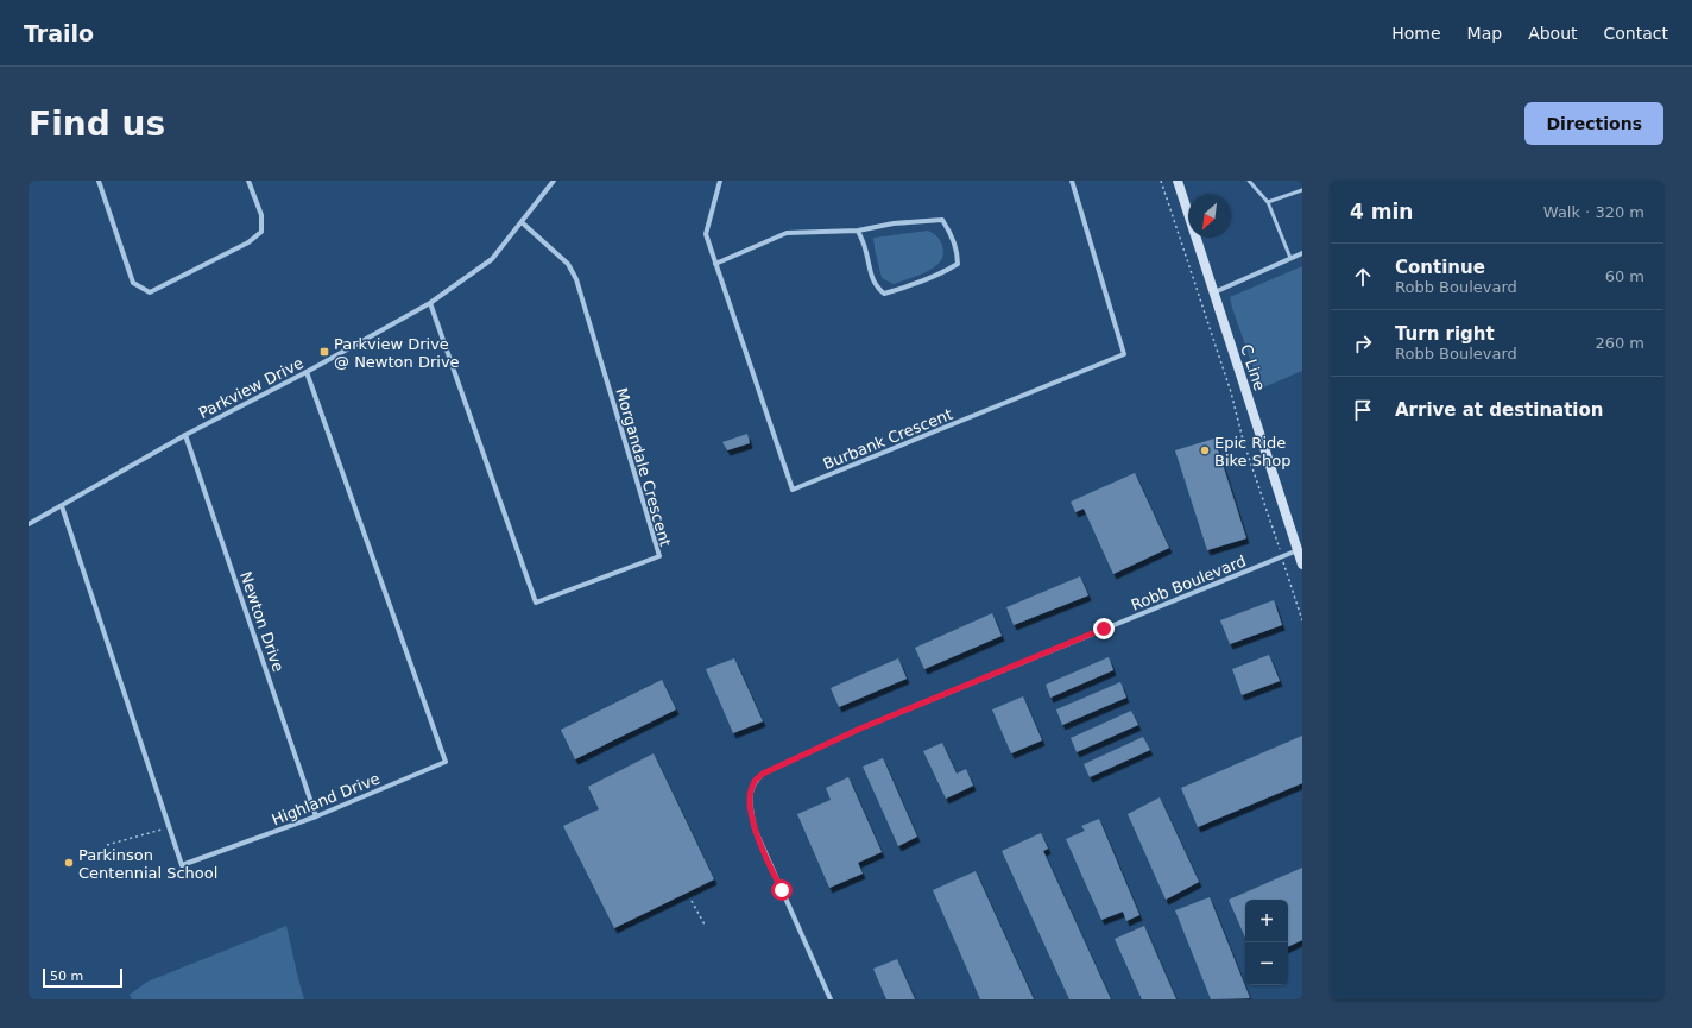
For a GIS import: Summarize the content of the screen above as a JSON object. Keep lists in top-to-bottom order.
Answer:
{
  "streets": {
    "street": [
      "C Line",
      "Parkview Drive",
      "Burbank Crescent",
      "Morgandale Crescent",
      "Robb Boulevard",
      "Newton Drive",
      "Highland Drive"
    ]
  },
  "crossings": [
    ["C Line", "Robb Boulevard"],
    ["Parkview Drive", "Morgandale Crescent"],
    ["Parkview Drive", "Newton Drive"],
    ["Parkview Drive", "Highland Drive"],
    ["Newton Drive", "Highland Drive"]
  ],
  "places": {
    "transit": ["Parkview Drive @ Newton Drive"],
    "other": ["Epic Ride Bike Shop", "Parkinson Centennial School"]
  },
  "scale_bar": "50 m",
  "north": "bottom left",
  "page": {
    "header": "Trailo",
    "nav": [
      "Home",
      "Map",
      "About",
      "Contact"
    ],
    "buttons": "Directions",
    "title": "Find us",
    "heading": ["4 min", "Walk · 320 m"],
    "list": [
      ["Continue", "Robb Boulevard", "60 m"],
      ["Turn right", "Robb Boulevard", "260 m"],
      "Arrive at destination"
    ],
    "map_buttons": ["+", "−"],
    "scale": "50 m"
  }
}
